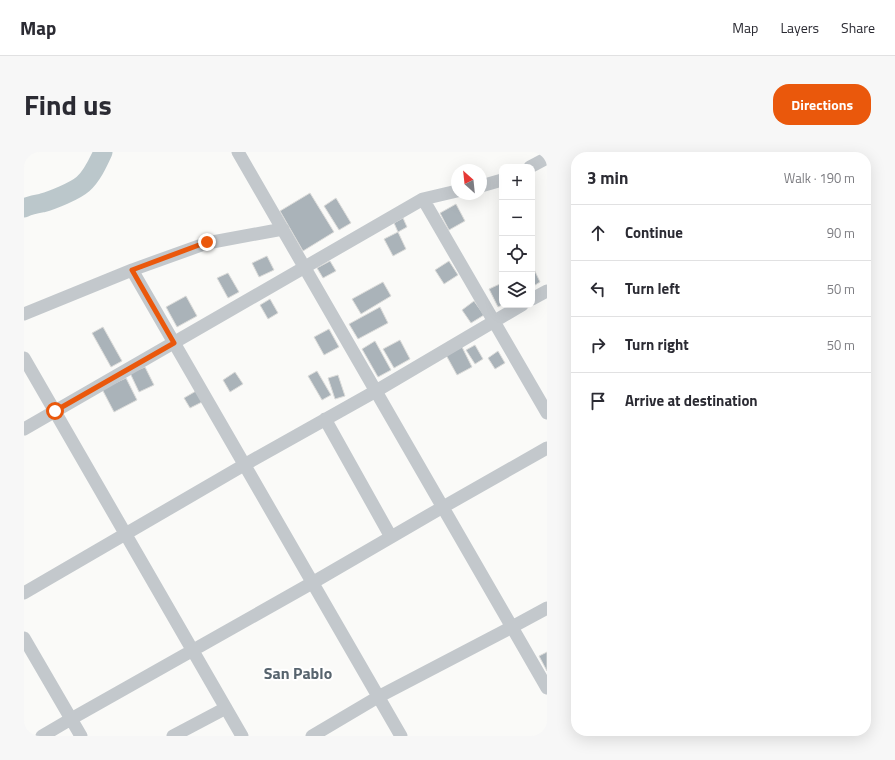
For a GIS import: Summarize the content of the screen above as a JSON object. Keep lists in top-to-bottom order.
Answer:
{
  "districts": ["San Pablo"],
  "north": "top left",
  "page": {
    "header": "Map",
    "nav": ["Map", "Layers", "Share"],
    "title": "Find us",
    "buttons": "Directions",
    "heading": ["3 min", "Walk · 190 m"],
    "map_buttons": ["+", "−"],
    "list": [
      ["Continue", "90 m"],
      ["Turn left", "50 m"],
      ["Turn right", "50 m"],
      "Arrive at destination"
    ]
  }
}
